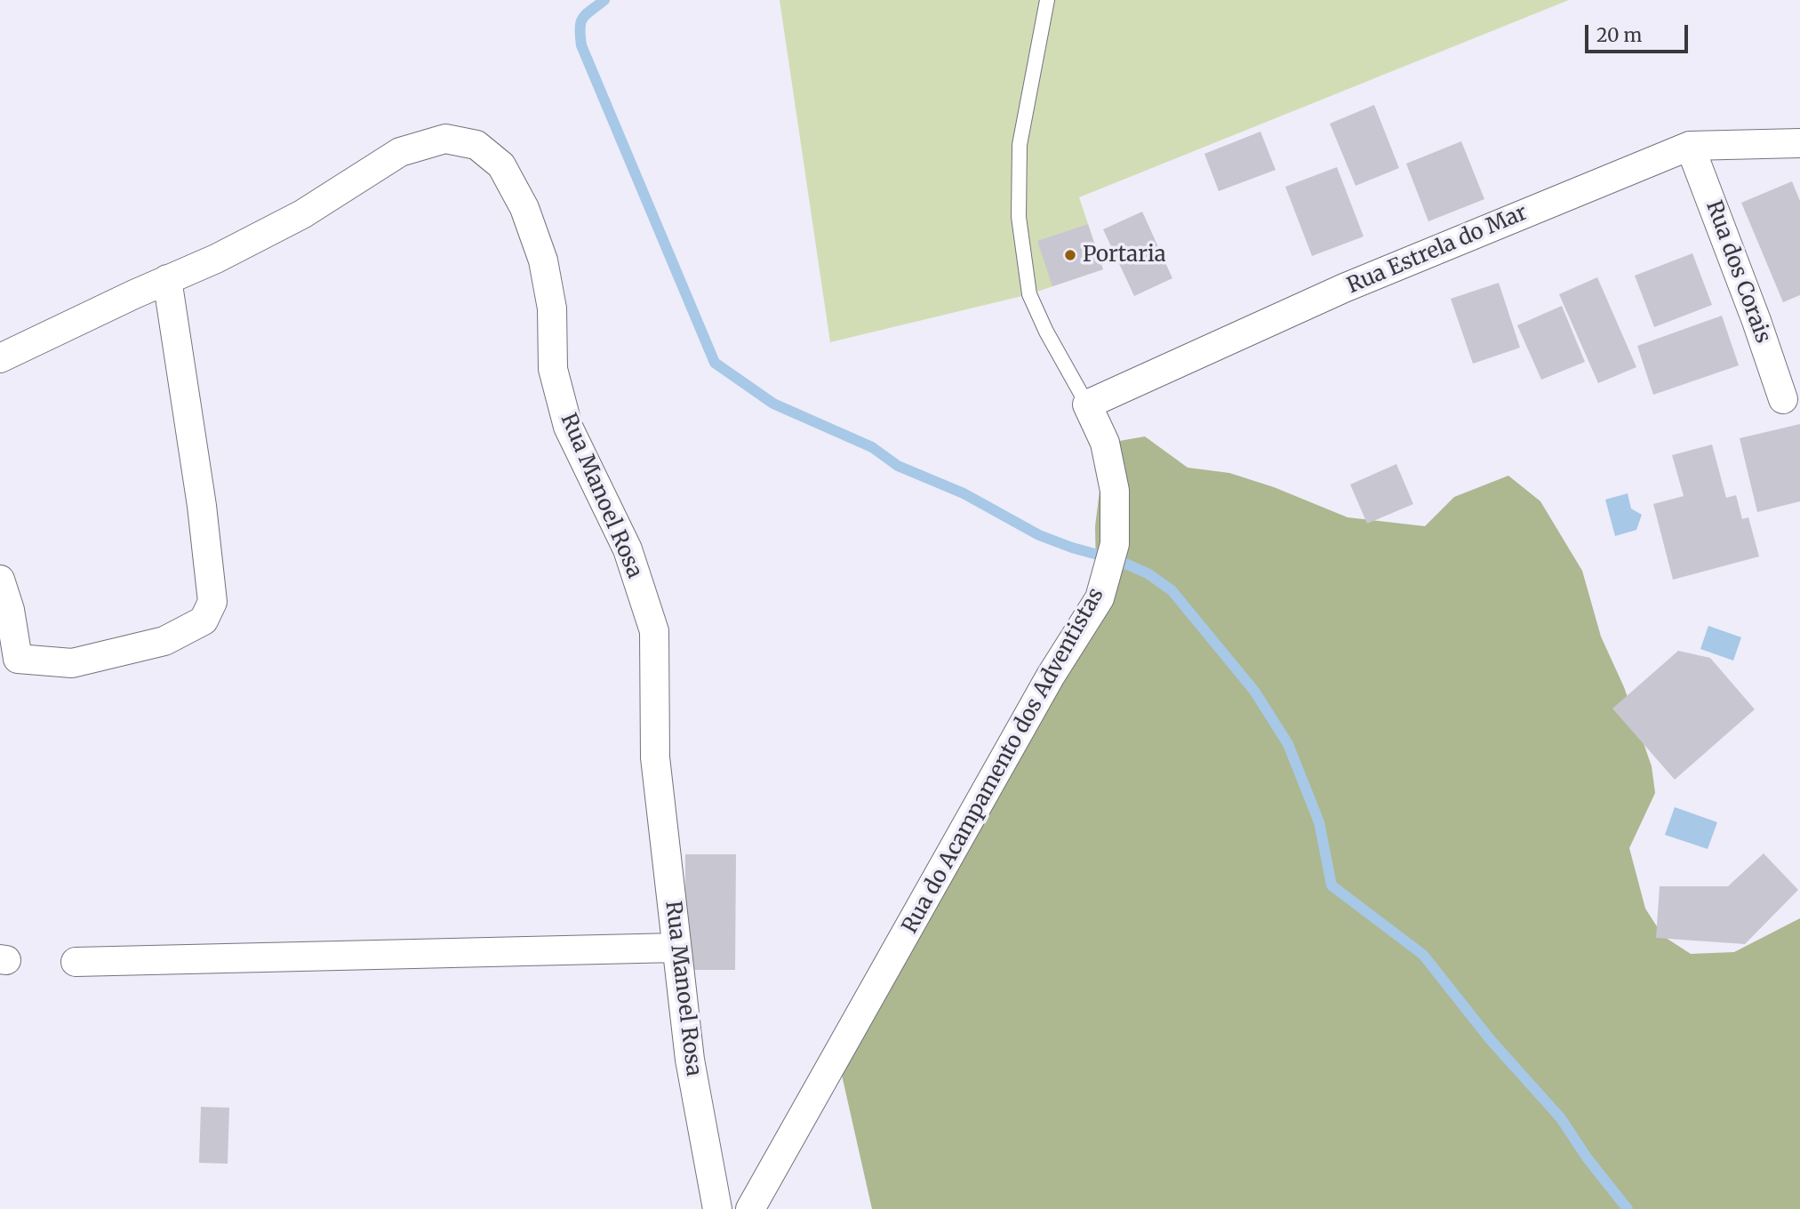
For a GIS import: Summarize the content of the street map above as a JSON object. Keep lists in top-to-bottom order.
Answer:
{
  "streets": {
    "street": [
      "Rua Estrela do Mar",
      "Rua dos Corais",
      "Rua Manoel Rosa",
      "Rua do Acampamento dos Adventistas"
    ]
  },
  "crossings": [
    ["Rua Estrela do Mar", "Rua dos Corais"],
    ["Rua Estrela do Mar", "Rua do Acampamento dos Adventistas"]
  ],
  "places": ["Portaria"],
  "scale_bar": "20 m"
}
